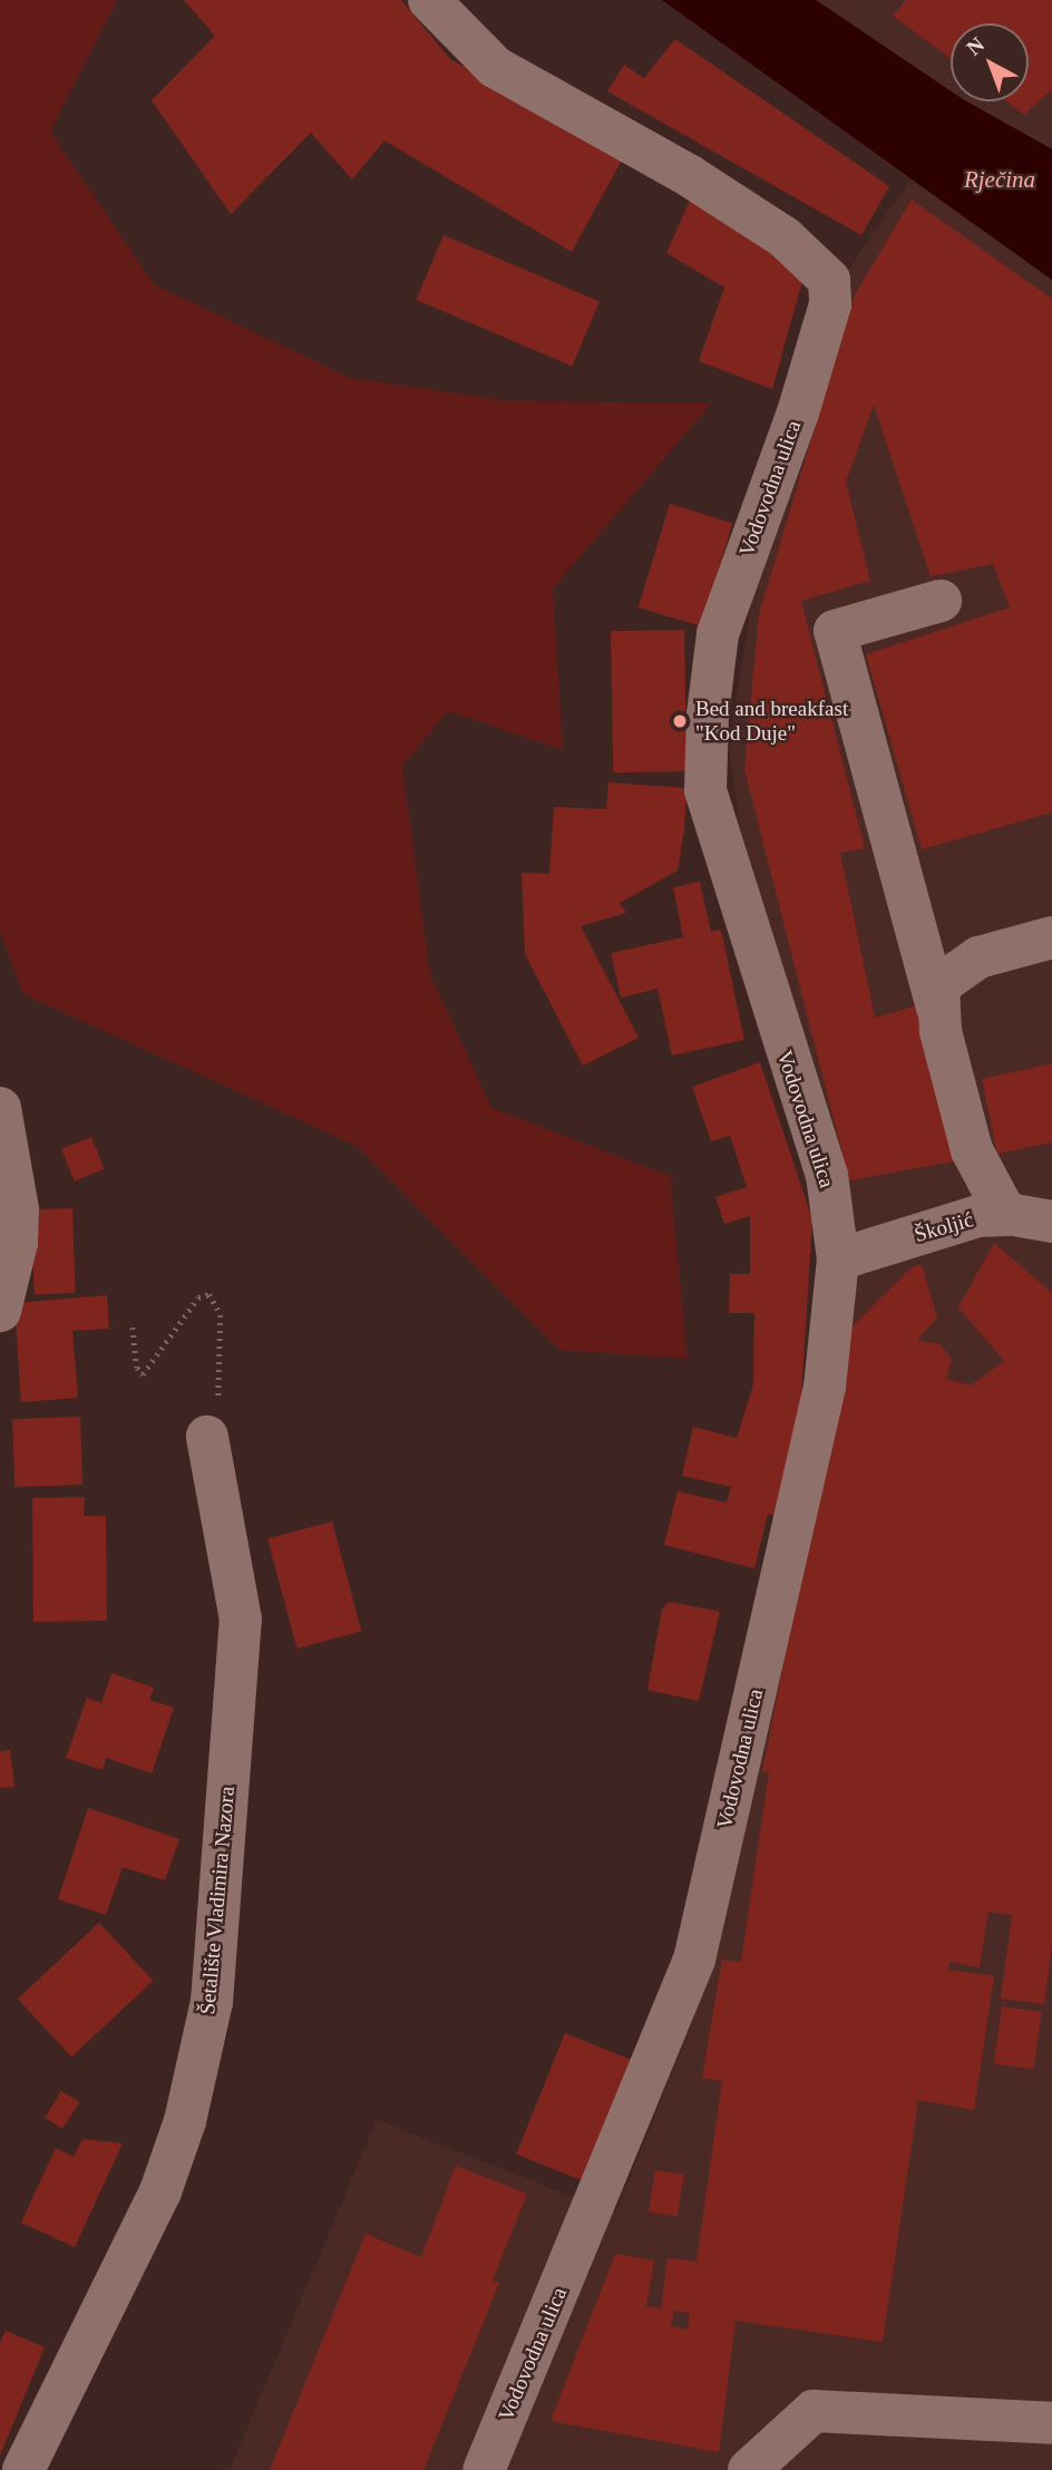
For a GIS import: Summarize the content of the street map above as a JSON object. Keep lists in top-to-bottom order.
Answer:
{
  "streets": {
    "street": ["Vodovodna ulica", "Školjić", "Šetalište Vladimira Nazora"]
  },
  "crossings": [
    ["Vodovodna ulica", "Školjić"]
  ],
  "water": ["Rječina"],
  "places": ["Bed and breakfast \"Kod Duje\""],
  "north": "top left"
}
